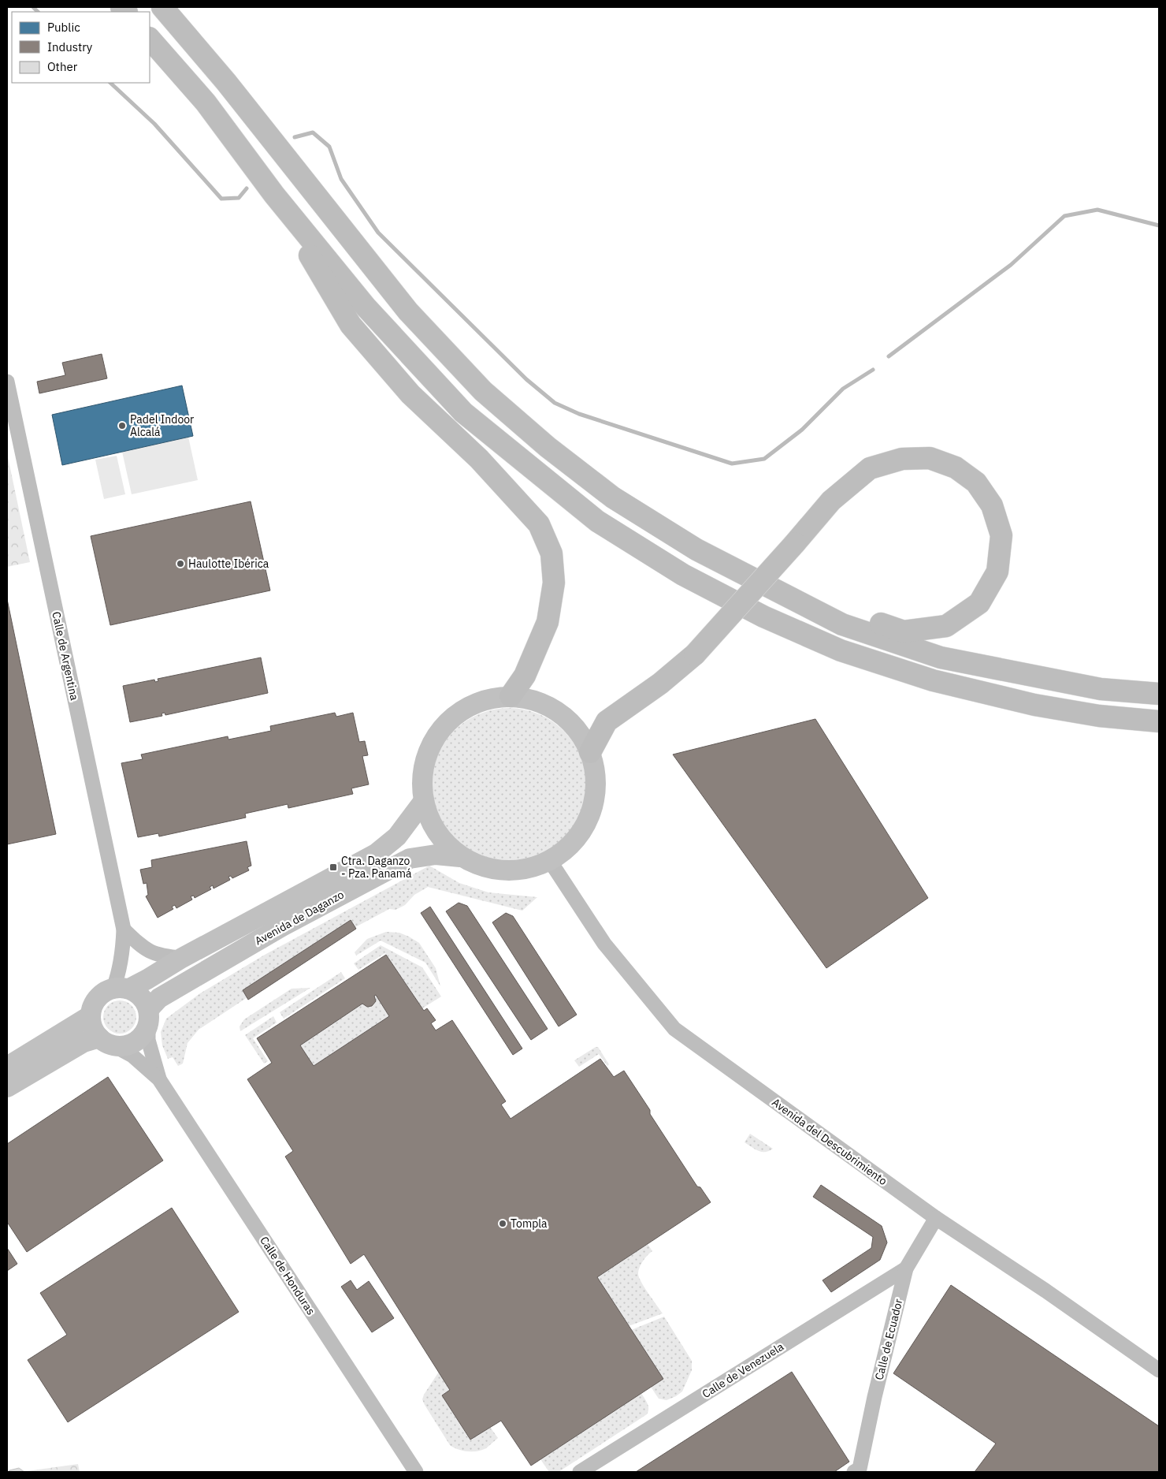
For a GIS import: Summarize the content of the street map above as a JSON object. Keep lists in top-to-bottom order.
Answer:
{
  "streets": {
    "main road": ["Avenida de Daganzo"],
    "street": [
      "Calle de Argentina",
      "Avenida del Descubrimiento",
      "Calle de Honduras",
      "Calle de Ecuador",
      "Calle de Venezuela"
    ]
  },
  "crossings": [
    ["Calle de Argentina", "Avenida de Daganzo"],
    ["Calle de Argentina", "Calle de Honduras"],
    ["Avenida de Daganzo", "Calle de Honduras"],
    ["Avenida del Descubrimiento", "Calle de Ecuador"],
    ["Calle de Ecuador", "Calle de Venezuela"]
  ],
  "places": {
    "other": ["Padel Indoor Alcalá", "Haulotte Ibérica", "Tompla"],
    "transit": ["Ctra. Daganzo - Pza. Panamá"]
  },
  "legend": ["Public", "Industry", "Other"]
}
